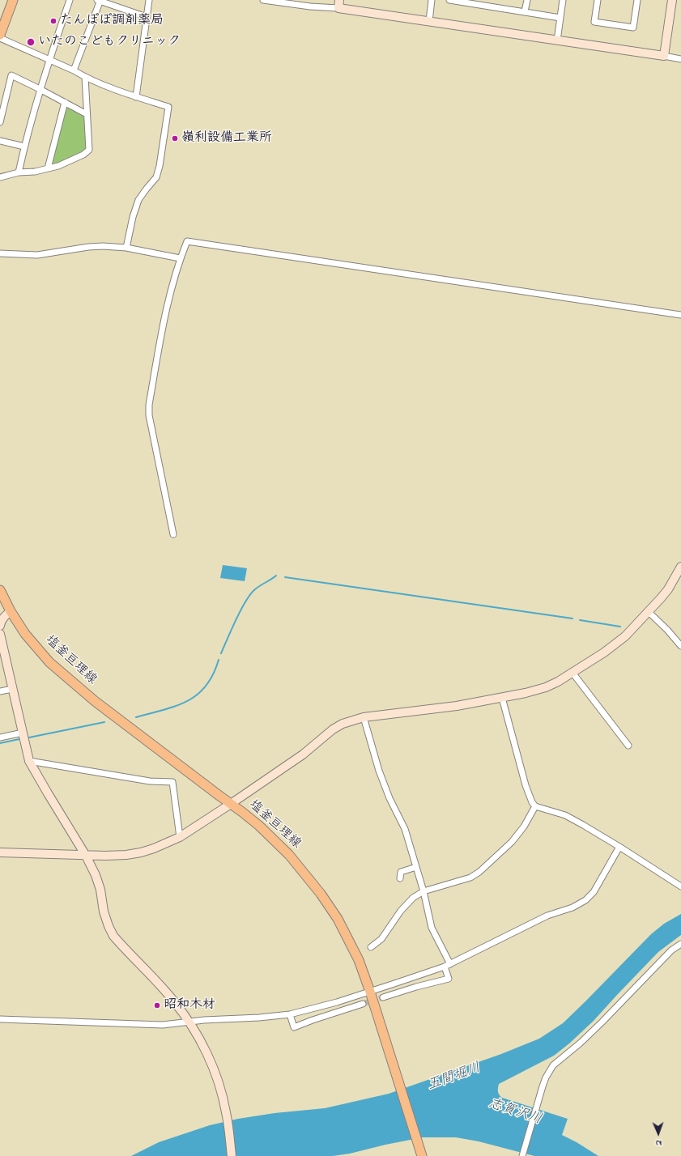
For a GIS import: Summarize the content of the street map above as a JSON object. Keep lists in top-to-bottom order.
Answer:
{
  "streets": {
    "main road": ["塩釜亘理線"]
  },
  "water": ["五間堀川", "志賀沢川"],
  "places": [
    "たんぽぽ調剤薬局",
    "いたのこどもクリニック",
    "嶺利設備工業所",
    "昭和木材"
  ],
  "north": "bottom"
}
